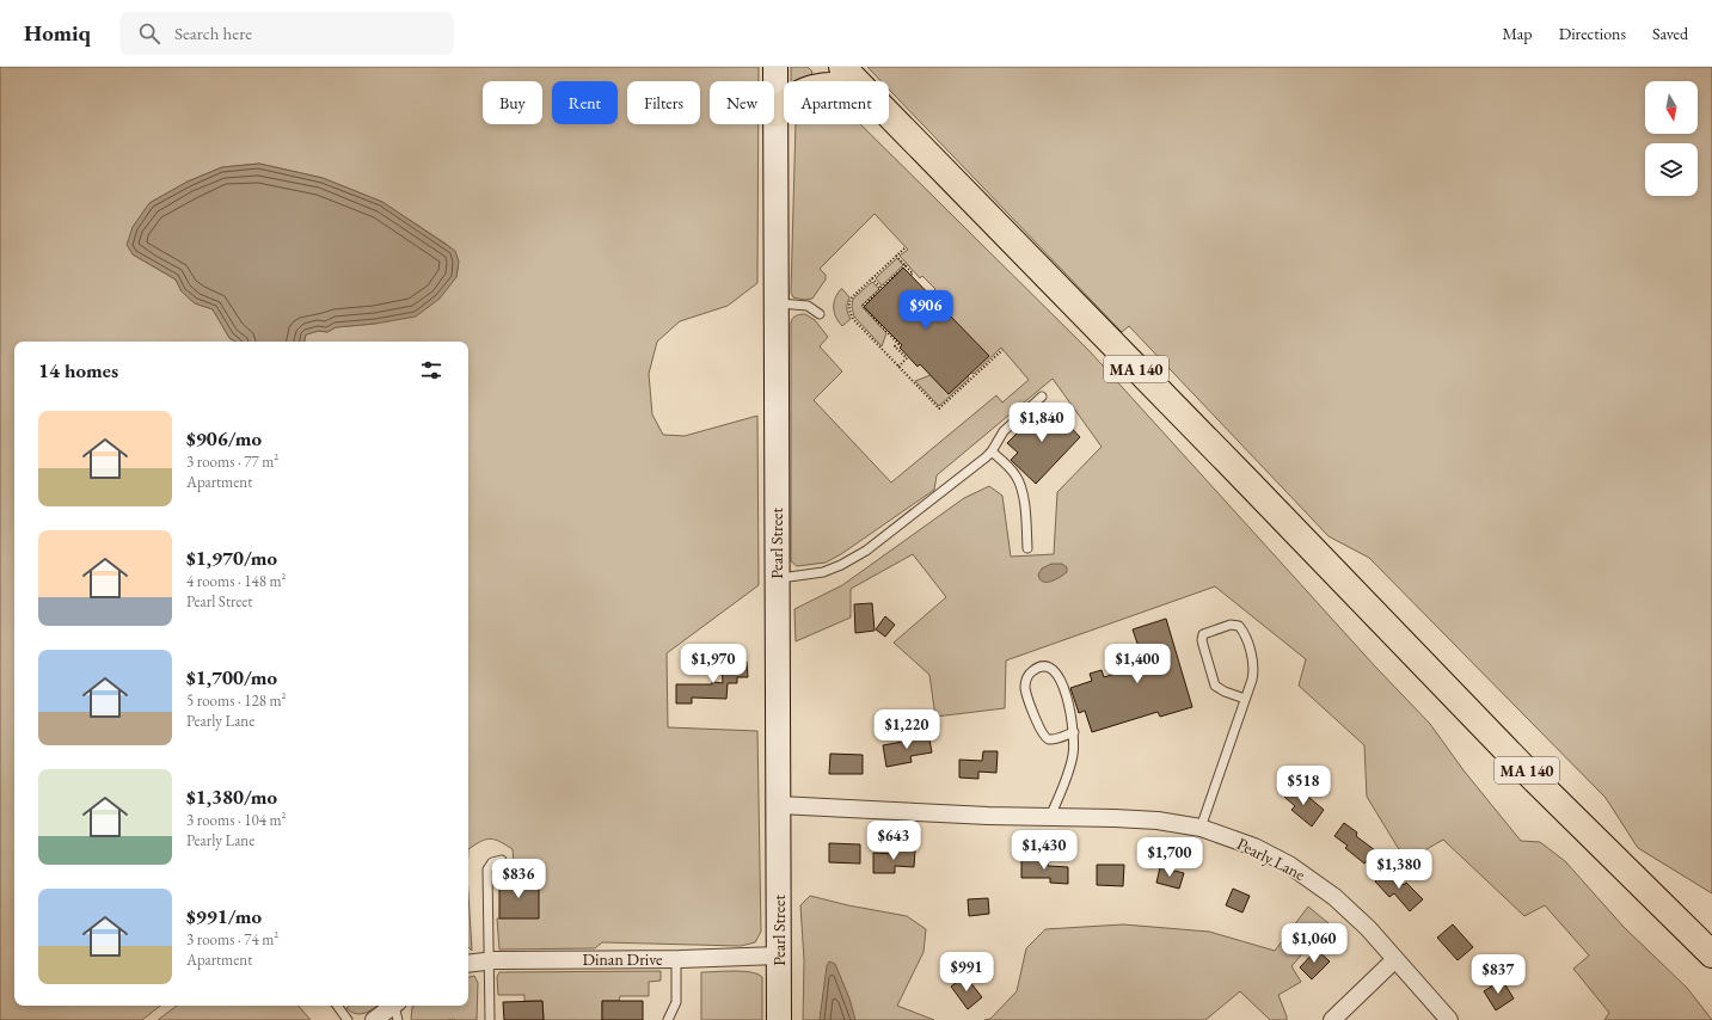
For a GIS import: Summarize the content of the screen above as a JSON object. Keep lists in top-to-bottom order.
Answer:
{
  "streets": {
    "highway": ["MA 140"],
    "main road": ["Pearl Street"],
    "street": ["Pearly Lane", "Dinan Drive"]
  },
  "crossings": [
    ["Pearl Street", "Pearly Lane"],
    ["Pearl Street", "Dinan Drive"]
  ],
  "north": "bottom",
  "page": {
    "header": "Homiq",
    "search": "Search here",
    "nav": ["Map", "Directions", "Saved"],
    "chip": [
      "Buy",
      "Rent",
      "Filters",
      "New",
      "Apartment"
    ],
    "price": [
      "$906",
      "$1,840",
      "$1,970",
      "$1,400",
      "$1,220",
      "$518",
      "$643",
      "$1,430",
      "$1,700",
      "$1,380",
      "$836",
      "$1,060",
      "$991",
      "$837"
    ],
    "heading": "14 homes",
    "list": [
      {
        "name": "$906/mo",
        "note": "3 rooms · 77 m² · Apartment"
      },
      {
        "name": "$1,970/mo",
        "note": "4 rooms · 148 m² · Pearl Street"
      },
      {
        "name": "$1,700/mo",
        "note": "5 rooms · 128 m² · Pearly Lane"
      },
      {
        "name": "$1,380/mo",
        "note": "3 rooms · 104 m² · Pearly Lane"
      },
      {
        "name": "$991/mo",
        "note": "3 rooms · 74 m² · Apartment"
      }
    ]
  }
}
